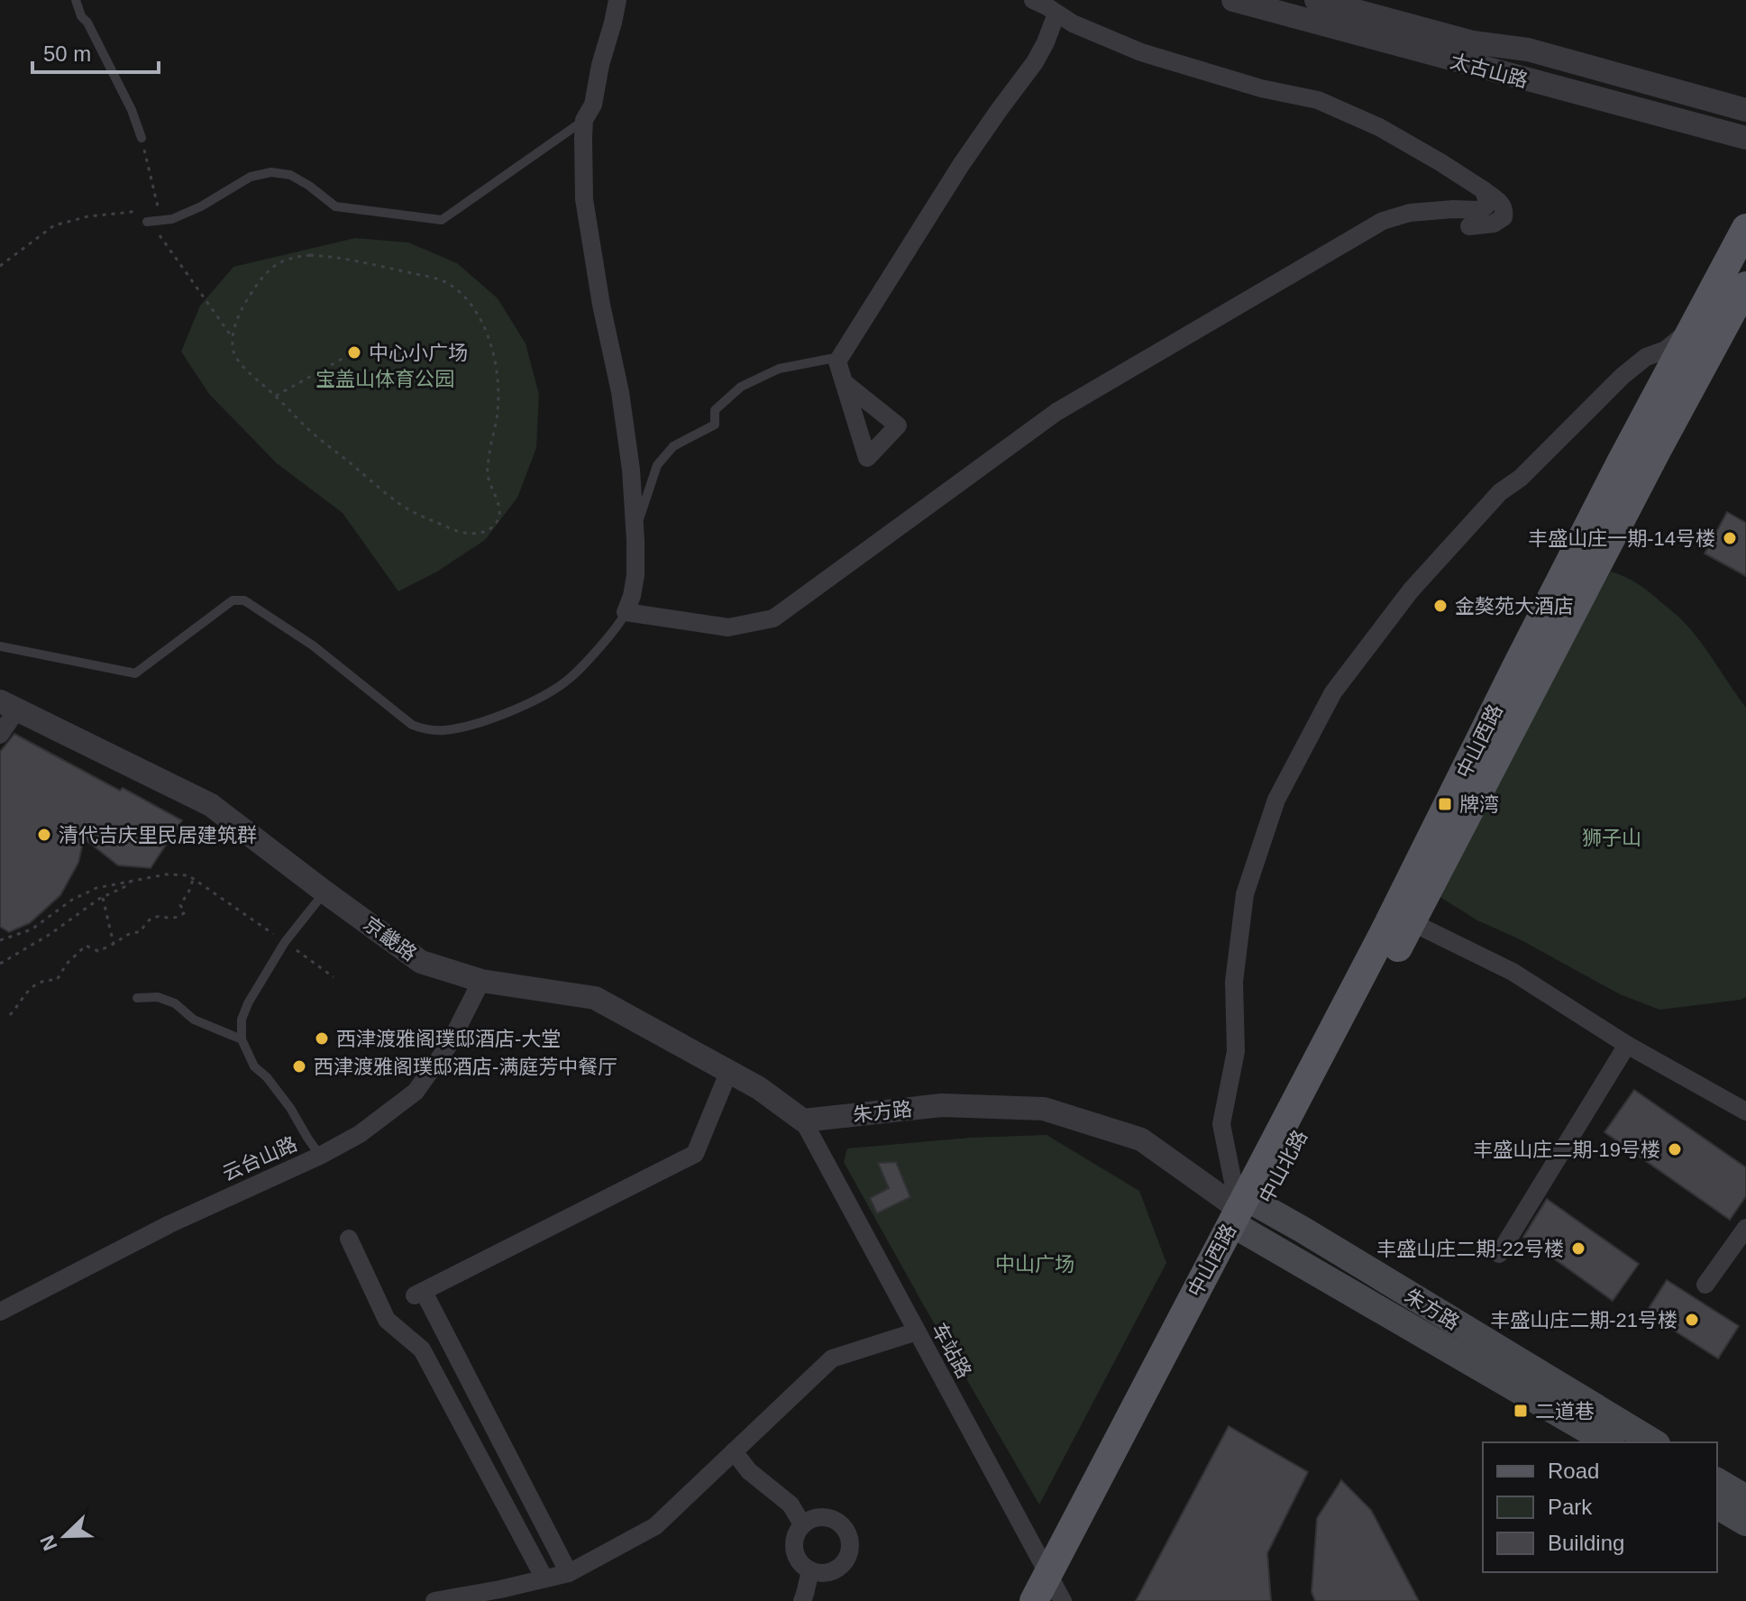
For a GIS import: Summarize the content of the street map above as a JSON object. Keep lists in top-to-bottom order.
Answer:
{
  "streets": {
    "main road": ["中山西路", "朱方路", "中山北路"],
    "street": [
      "太古山路",
      "京畿路",
      "云台山路",
      "车站路"
    ]
  },
  "crossings": [
    ["中山西路", "朱方路"],
    ["中山西路", "中山北路"],
    ["中山西路", "车站路"],
    ["京畿路", "朱方路"],
    ["京畿路", "云台山路"],
    ["京畿路", "车站路"],
    ["朱方路", "中山北路"],
    ["朱方路", "车站路"],
    ["中山北路", "车站路"]
  ],
  "parks": ["宝盖山体育公园", "狮子山", "中山广场"],
  "places": {
    "other": [
      "中心小广场",
      "丰盛山庄一期-14号楼",
      "金獒苑大酒店",
      "清代吉庆里民居建筑群",
      "西津渡雅阁璞邸酒店-大堂",
      "西津渡雅阁璞邸酒店-满庭芳中餐厅",
      "丰盛山庄二期-19号楼",
      "丰盛山庄二期-22号楼",
      "丰盛山庄二期-21号楼"
    ],
    "transit": ["牌湾", "二道巷"]
  },
  "legend": ["Road", "Park", "Building"],
  "scale_bar": "50 m",
  "north": "bottom left"
}
